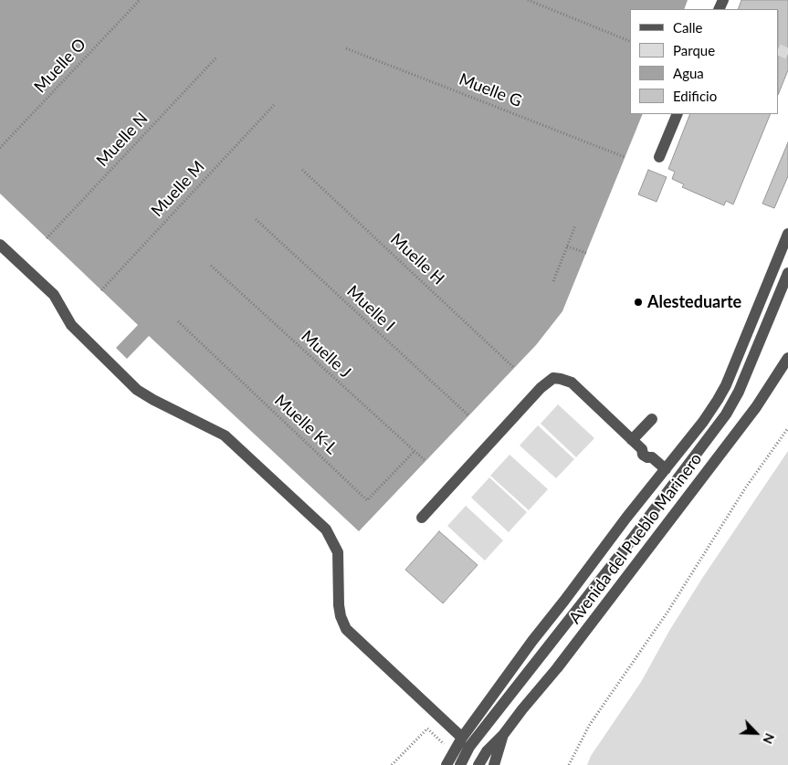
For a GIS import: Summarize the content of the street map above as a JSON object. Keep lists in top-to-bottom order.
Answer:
{
  "streets": {
    "street": ["Avenida del Pueblo Marinero"],
    "path": [
      "Muelle O",
      "Muelle G",
      "Muelle N",
      "Muelle M",
      "Muelle H",
      "Muelle I",
      "Muelle J",
      "Muelle K-L"
    ]
  },
  "crossings": [
    ["Muelle J", "Muelle K-L"]
  ],
  "places": ["Alesteduarte"],
  "legend": [
    "Calle",
    "Parque",
    "Agua",
    "Edificio"
  ],
  "north": "bottom right"
}
